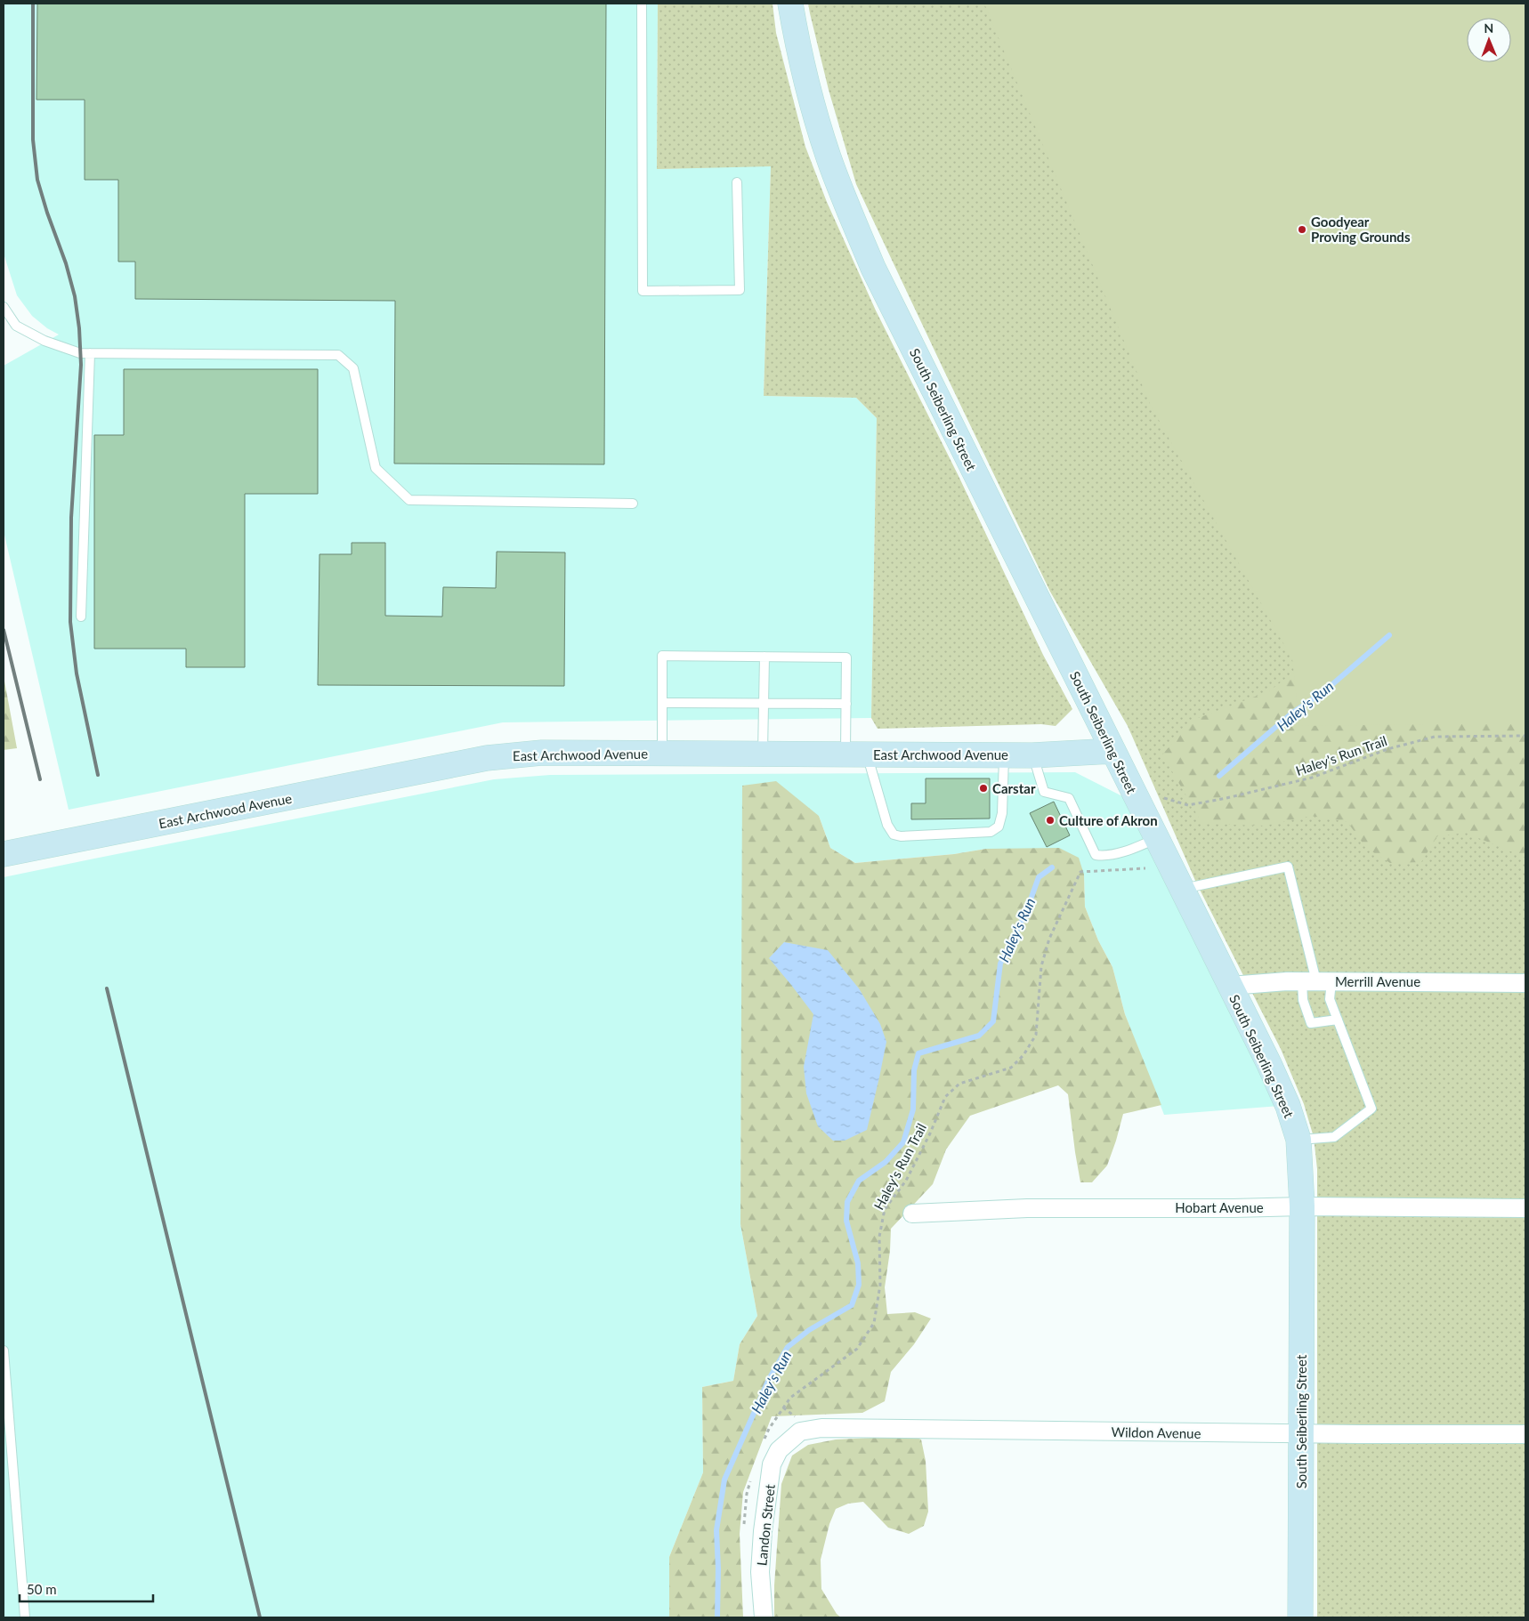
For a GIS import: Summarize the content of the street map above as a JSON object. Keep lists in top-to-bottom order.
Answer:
{
  "streets": {
    "main road": ["South Seiberling Street", "East Archwood Avenue"],
    "street": [
      "Merrill Avenue",
      "Hobart Avenue",
      "Wildon Avenue",
      "Landon Street"
    ],
    "path": ["Haley's Run Trail"]
  },
  "crossings": [
    ["South Seiberling Street", "East Archwood Avenue"],
    ["South Seiberling Street", "Merrill Avenue"],
    ["South Seiberling Street", "Hobart Avenue"],
    ["South Seiberling Street", "Wildon Avenue"],
    ["Wildon Avenue", "Landon Street"]
  ],
  "water": ["Haley's Run"],
  "places": ["Goodyear Proving Grounds", "Carstar", "Culture of Akron"],
  "scale_bar": "50 m",
  "north": "top"
}
